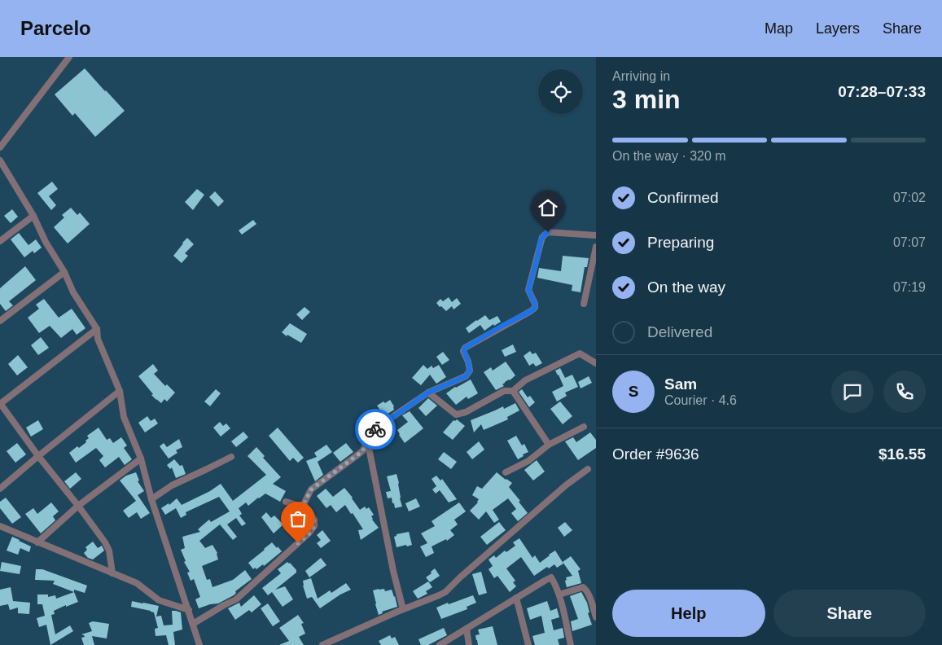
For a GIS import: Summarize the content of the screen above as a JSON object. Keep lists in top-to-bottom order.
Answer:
{
  "page": {
    "header": "Parcelo",
    "nav": ["Map", "Layers", "Share"],
    "heading": ["3 min", "Arriving in", "07:28–07:33"],
    "panel": [
      "Sam",
      "Courier · 4.6",
      "Order #9636",
      "$16.55"
    ],
    "bar": "On the way · 320 m",
    "list": [
      ["Confirmed", "07:02"],
      ["Preparing", "07:07"],
      ["On the way", "07:19"],
      "Delivered"
    ],
    "round": "S",
    "buttons": ["Help", "Share"]
  }
}
